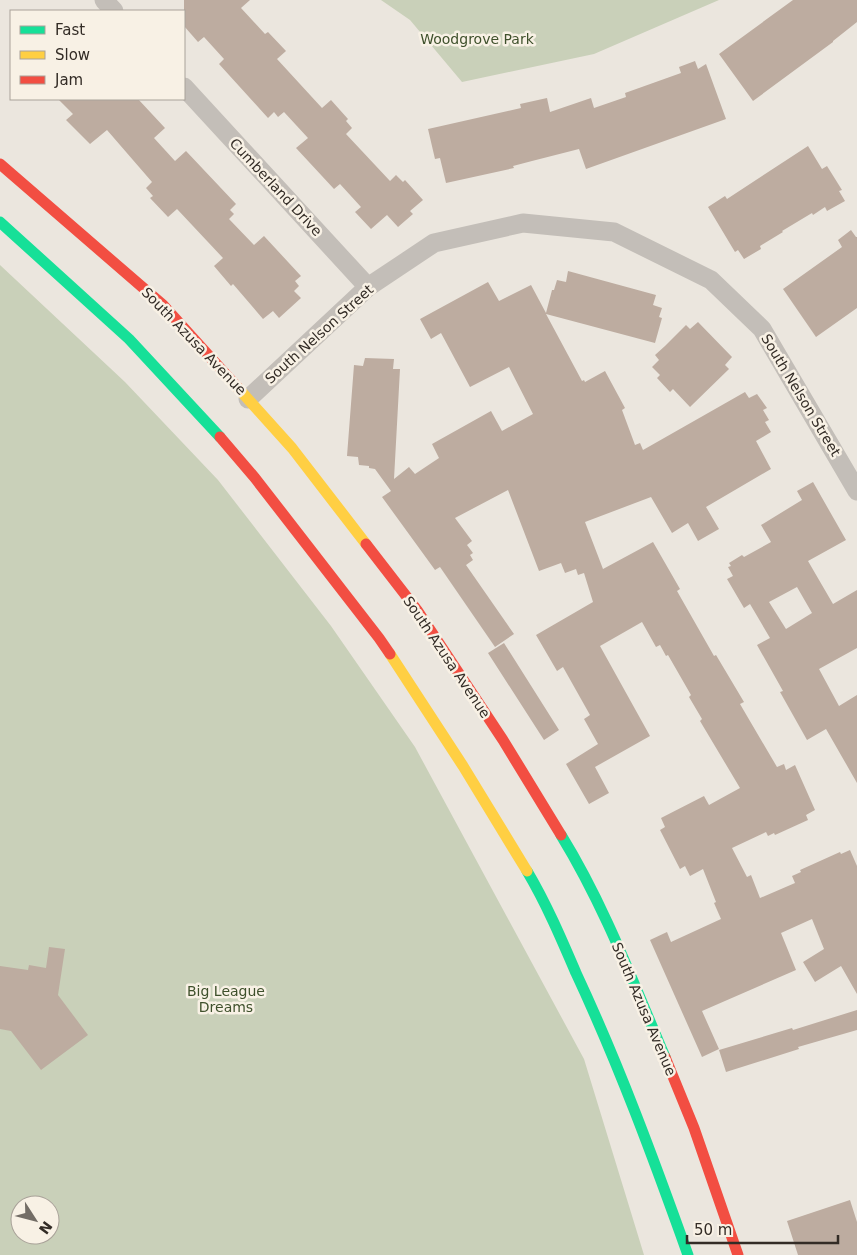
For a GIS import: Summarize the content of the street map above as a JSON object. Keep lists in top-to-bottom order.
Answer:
{
  "streets": {
    "main road": ["South Azusa Avenue"],
    "street": ["Cumberland Drive", "South Nelson Street"]
  },
  "crossings": [
    ["Cumberland Drive", "South Nelson Street"],
    ["South Nelson Street", "South Azusa Avenue"]
  ],
  "parks": ["Woodgrove Park", "Big League Dreams"],
  "legend": ["Fast", "Slow", "Jam"],
  "scale_bar": "50 m",
  "north": "bottom right"
}
